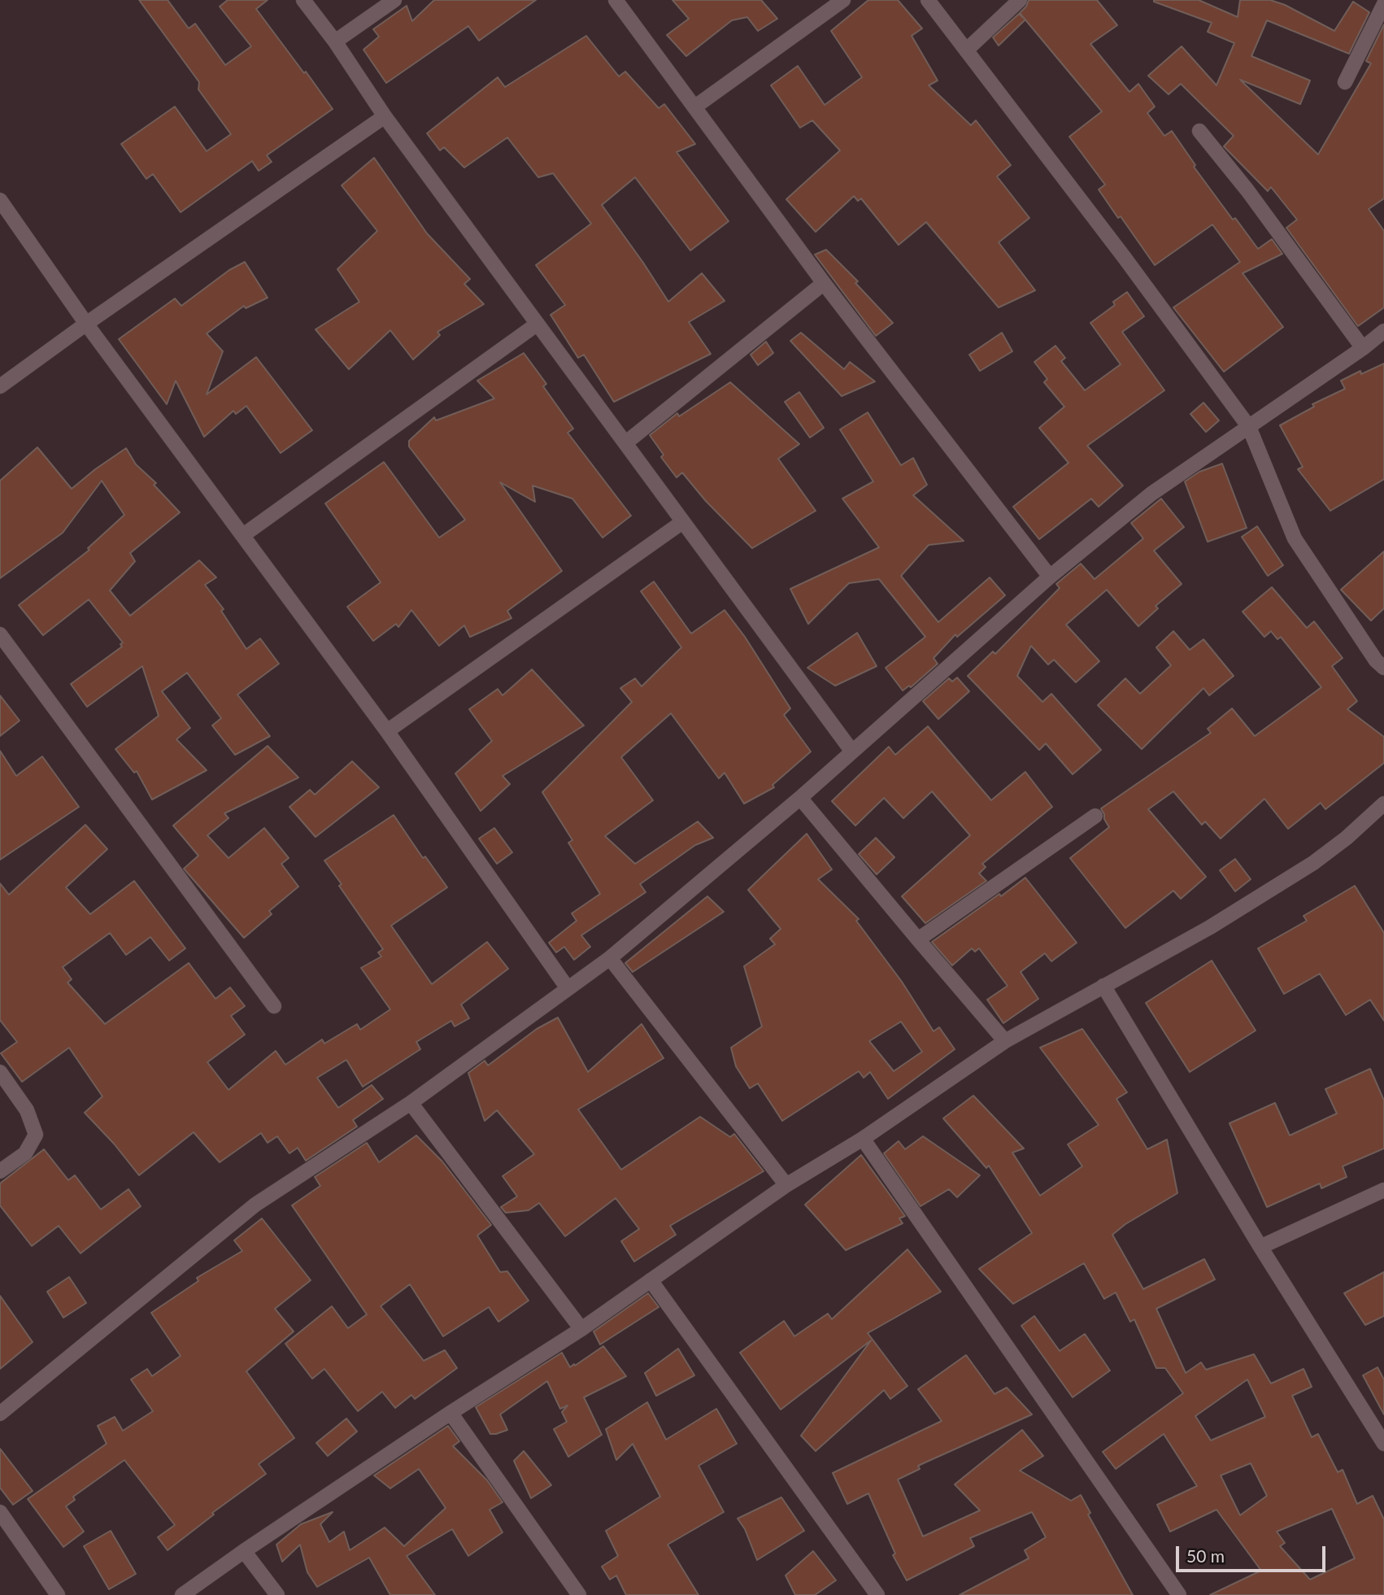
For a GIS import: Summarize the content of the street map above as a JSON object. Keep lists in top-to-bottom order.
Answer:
{
  "scale_bar": "50 m"
}
